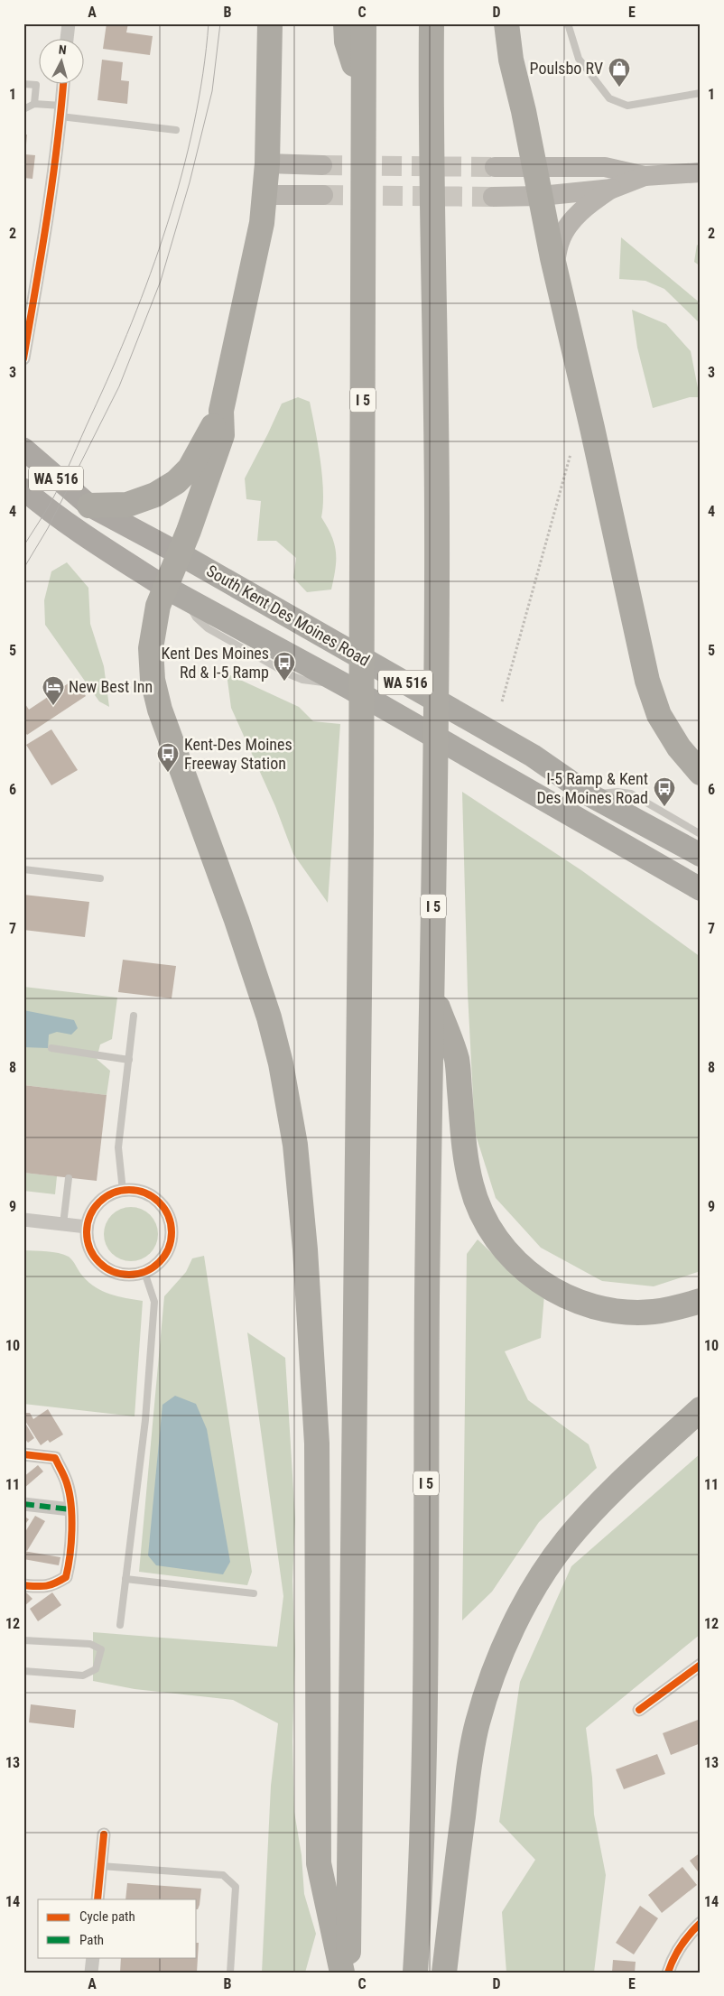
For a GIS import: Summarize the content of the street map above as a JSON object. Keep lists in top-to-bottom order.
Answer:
{
  "streets": {
    "highway": ["I 5", "WA 516", "South Kent Des Moines Road"]
  },
  "places": {
    "shop": ["Poulsbo RV"],
    "bus stop": ["Kent Des Moines Rd & I-5 Ramp", "Kent-Des Moines Freeway Station", "I-5 Ramp & Kent Des Moines Road"],
    "hotel": ["New Best Inn"]
  },
  "legend": ["Cycle path", "Path"],
  "north": "top",
  "grid": {
    "columns": [
      "A",
      "B",
      "C",
      "D",
      "E"
    ],
    "rows": [
      "1",
      "2",
      "3",
      "4",
      "5",
      "6",
      "7",
      "8",
      "9",
      "10",
      "11",
      "12",
      "13",
      "14"
    ]
  }
}
